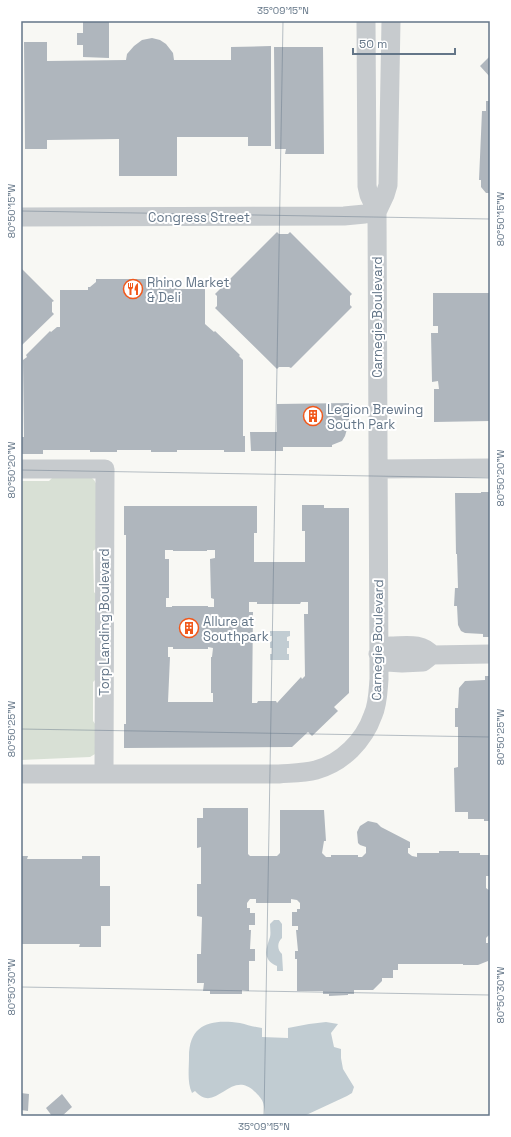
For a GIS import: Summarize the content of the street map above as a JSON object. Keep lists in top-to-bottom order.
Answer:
{
  "streets": {
    "street": ["Congress Street", "Carnegie Boulevard", "Torp Landing Boulevard"]
  },
  "crossings": [
    ["Congress Street", "Carnegie Boulevard"],
    ["Carnegie Boulevard", "Torp Landing Boulevard"]
  ],
  "places": {
    "restaurant": ["Rhino Market & Deli"],
    "building": ["Legion Brewing South Park", "Allure at Southpark"]
  },
  "scale_bar": "50 m",
  "coordinates": [
    "35°09'15\"N",
    "80°50'15\"W",
    "80°50'20\"W",
    "80°50'25\"W",
    "80°50'30\"W"
  ]
}
